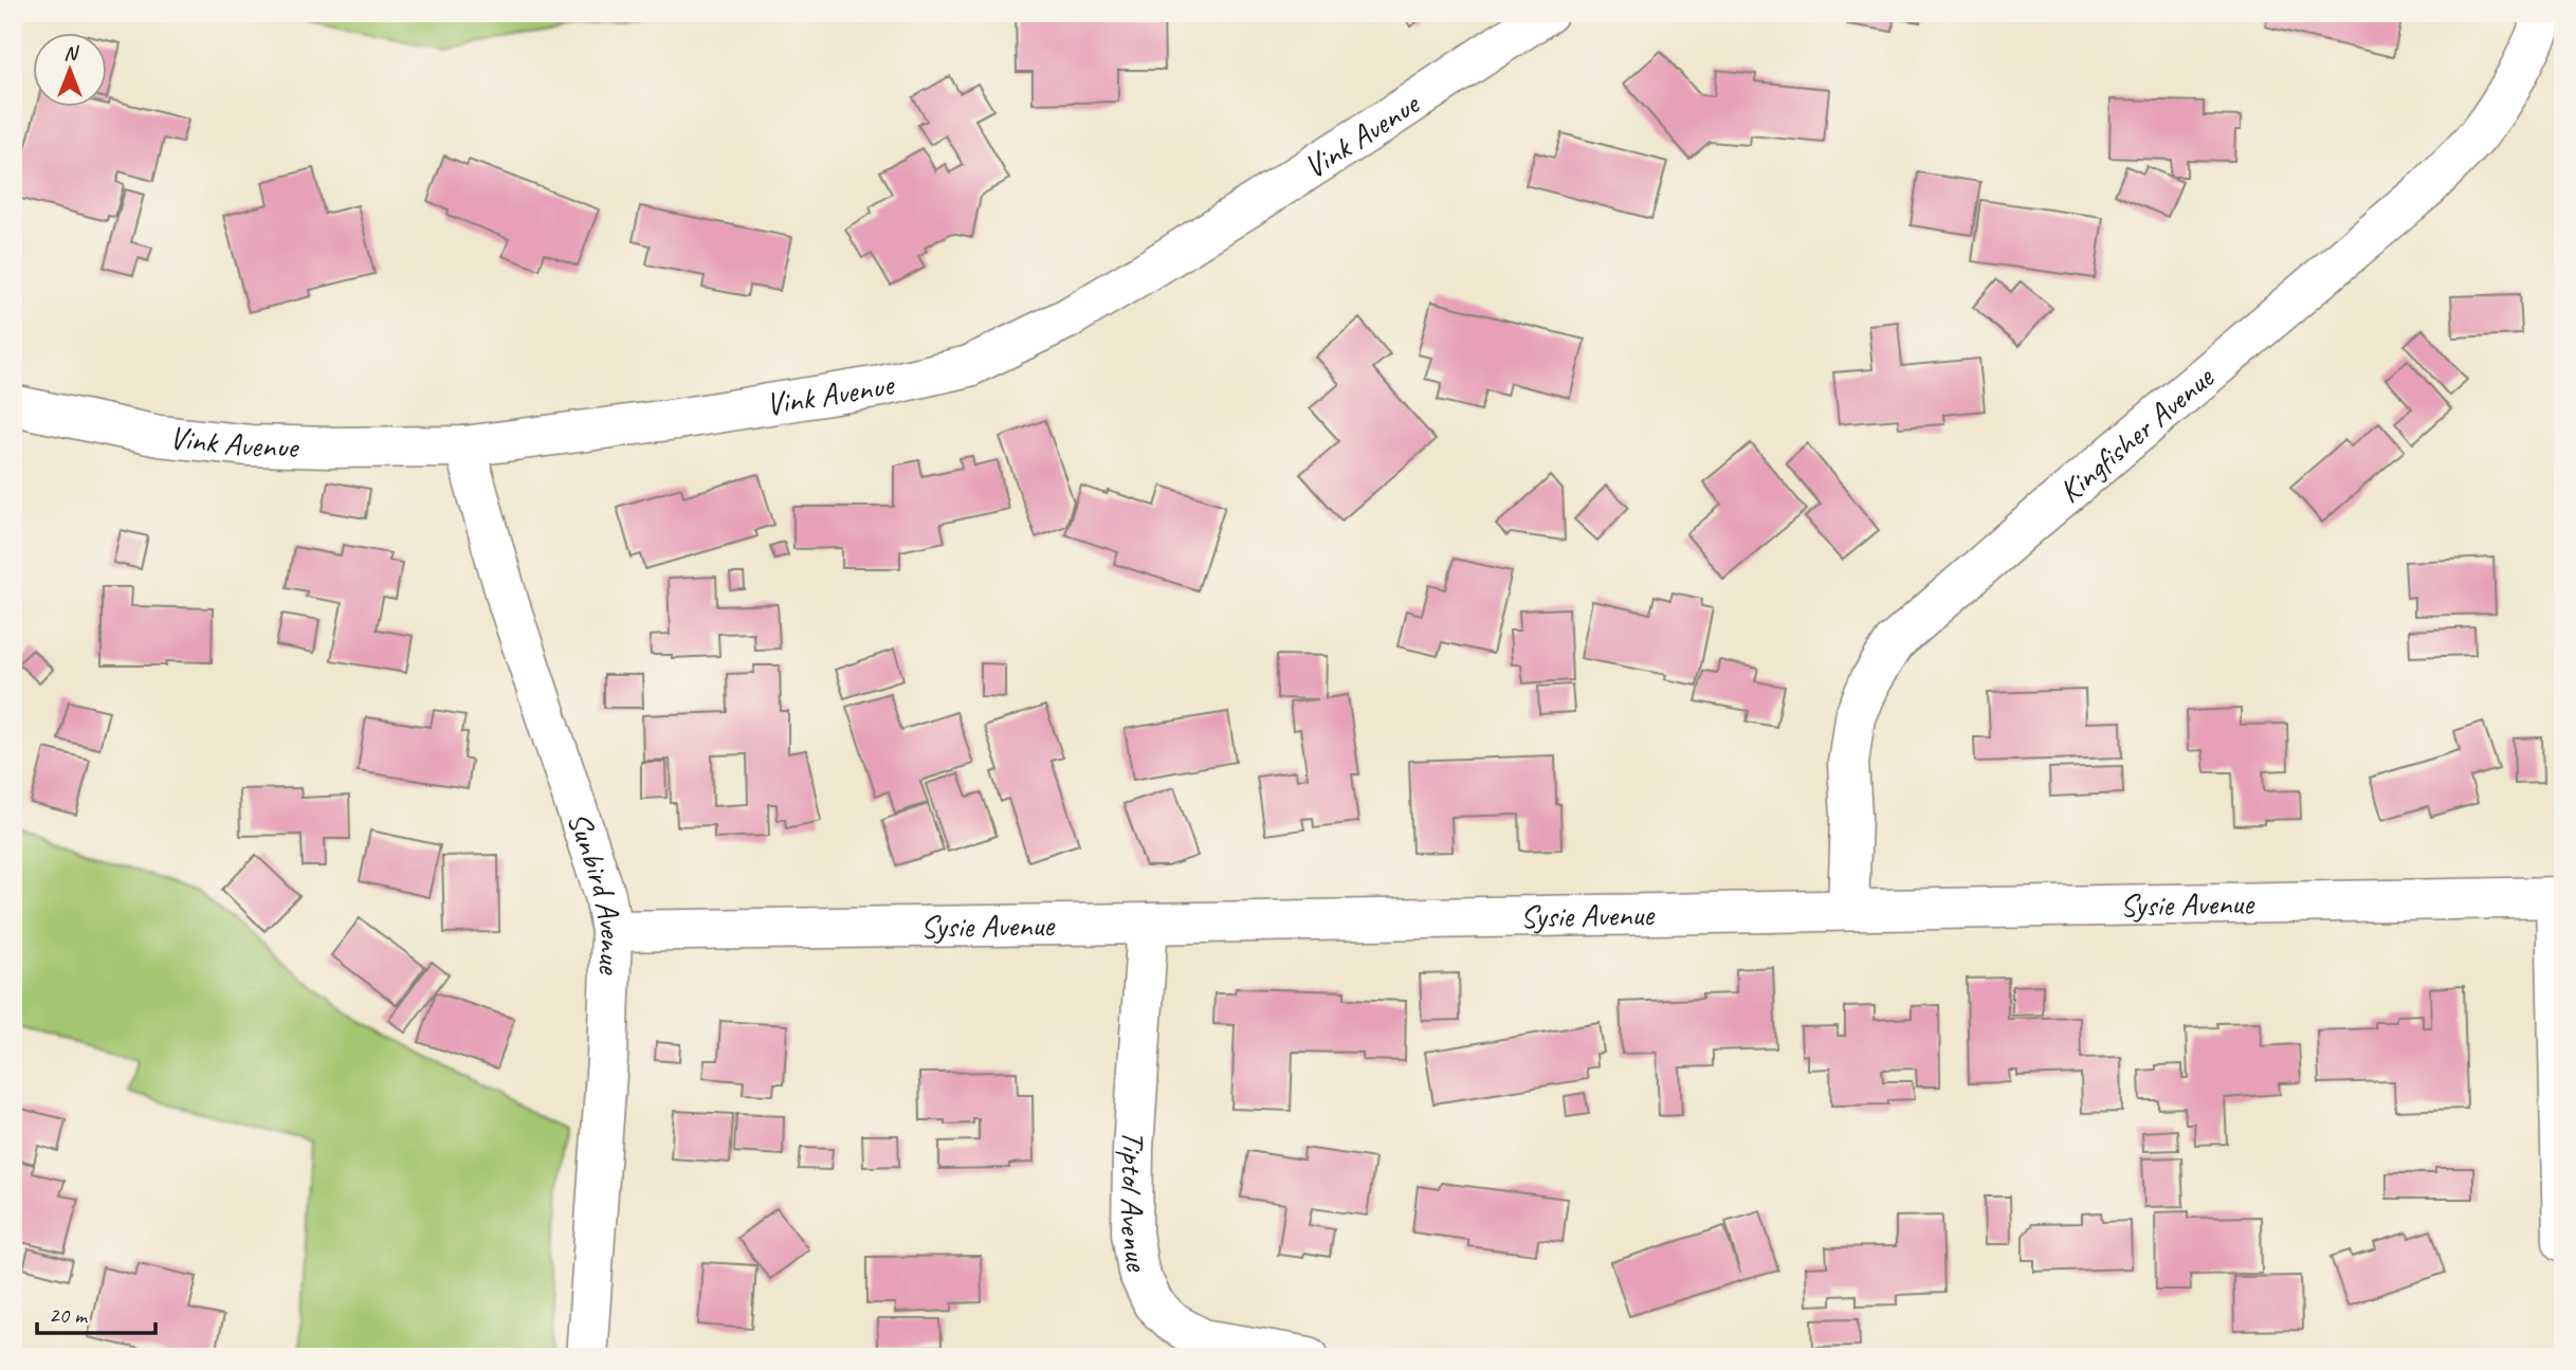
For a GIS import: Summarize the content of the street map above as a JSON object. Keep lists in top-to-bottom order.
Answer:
{
  "streets": {
    "street": [
      "Vink Avenue",
      "Kingfisher Avenue",
      "Sunbird Avenue",
      "Sysie Avenue",
      "Tiptol Avenue"
    ]
  },
  "crossings": [
    ["Vink Avenue", "Sunbird Avenue"],
    ["Kingfisher Avenue", "Sysie Avenue"],
    ["Sunbird Avenue", "Sysie Avenue"],
    ["Sysie Avenue", "Tiptol Avenue"]
  ],
  "scale_bar": "20 m",
  "north": "top"
}
